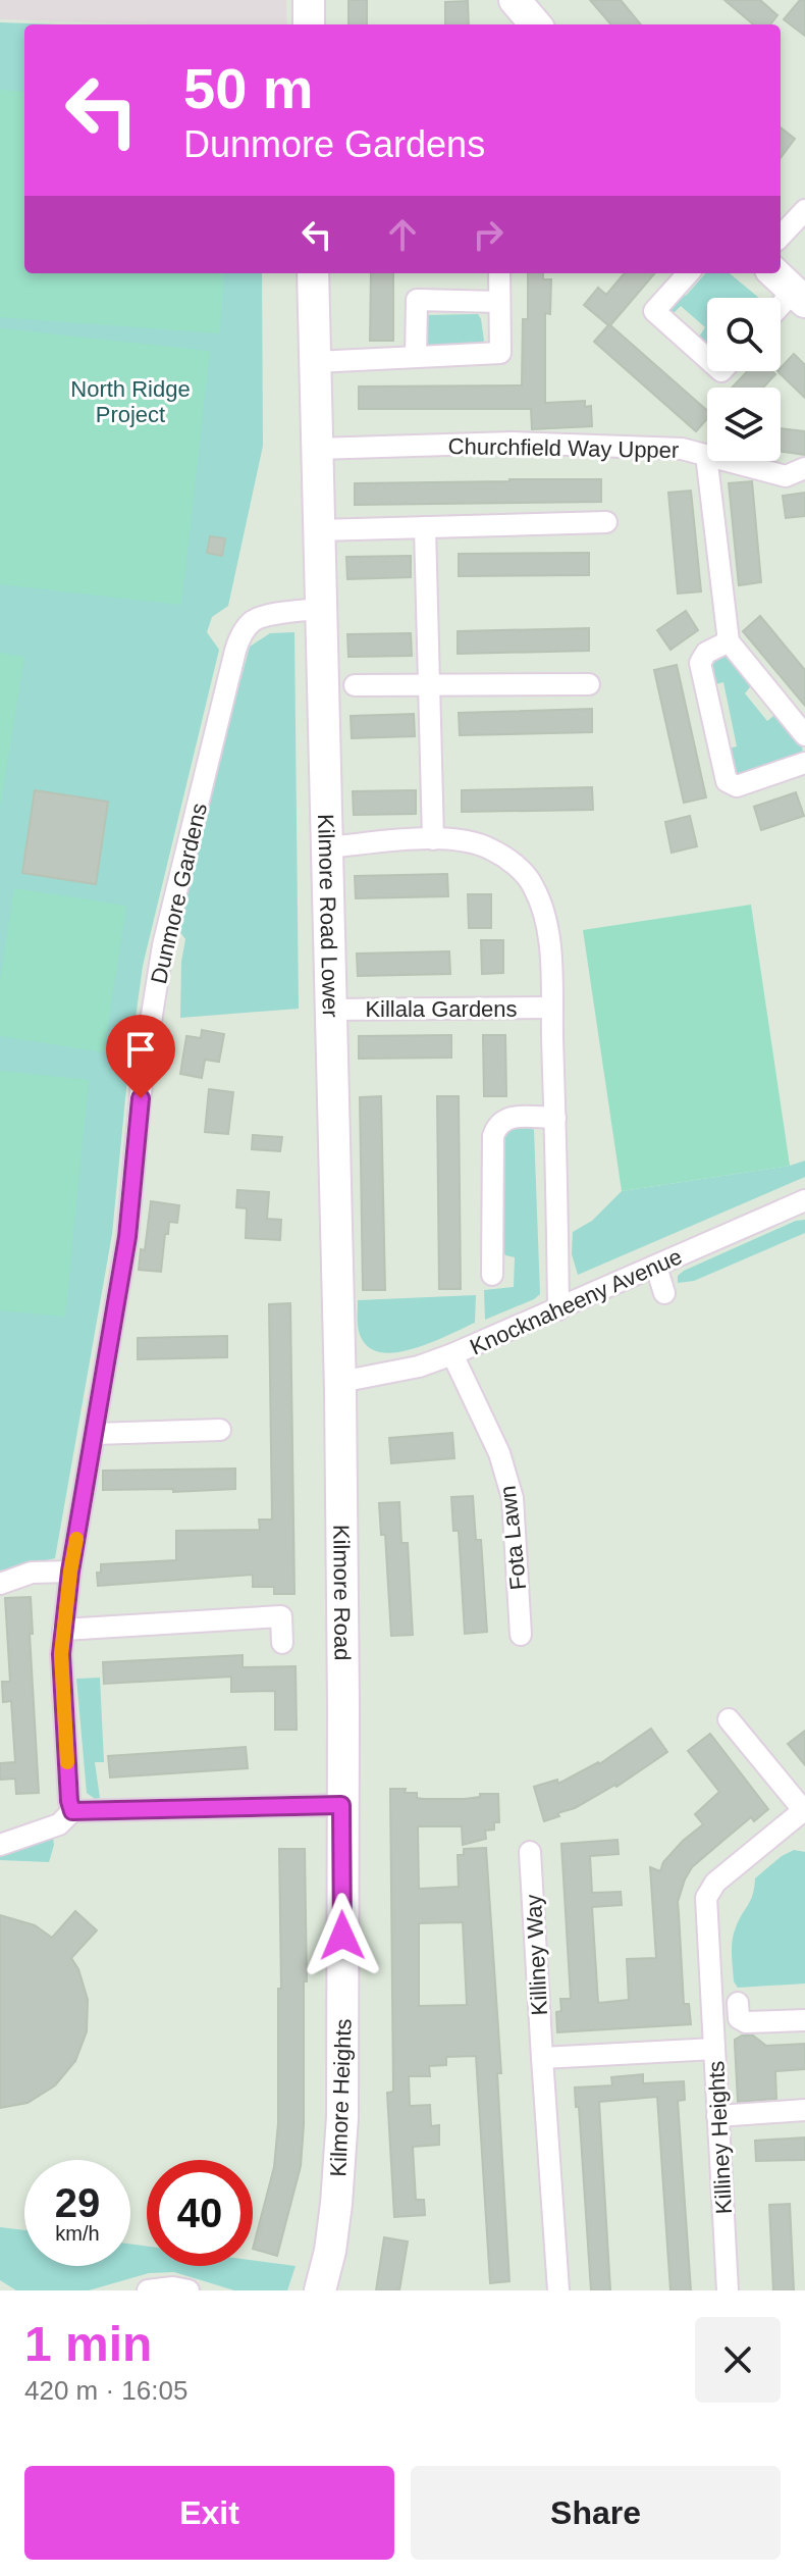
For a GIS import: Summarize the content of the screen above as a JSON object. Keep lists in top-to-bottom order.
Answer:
{
  "streets": {
    "street": [
      "Churchfield Way Upper",
      "Dunmore Gardens",
      "Kilmore Road Lower",
      "Killala Gardens",
      "Knocknaheeny Avenue",
      "Fota Lawn",
      "Kilmore Road",
      "Killiney Way",
      "Kilmore Heights",
      "Killiney Heights"
    ]
  },
  "crossings": [
    ["Churchfield Way Upper", "Kilmore Road Lower"],
    ["Dunmore Gardens", "Kilmore Road Lower"],
    ["Kilmore Road Lower", "Killala Gardens"],
    ["Kilmore Road Lower", "Knocknaheeny Avenue"],
    ["Kilmore Road Lower", "Kilmore Road"],
    ["Knocknaheeny Avenue", "Fota Lawn"],
    ["Knocknaheeny Avenue", "Kilmore Road"],
    ["Kilmore Road", "Kilmore Heights"],
    ["Killiney Way", "Killiney Heights"]
  ],
  "parks": ["North Ridge Project"],
  "page": {
    "turn": ["50 m", "Dunmore Gardens"],
    "speed": "29 km/h",
    "limit": "40",
    "heading": ["1 min", "420 m · 16:05"],
    "buttons": ["Exit", "Share"]
  }
}
